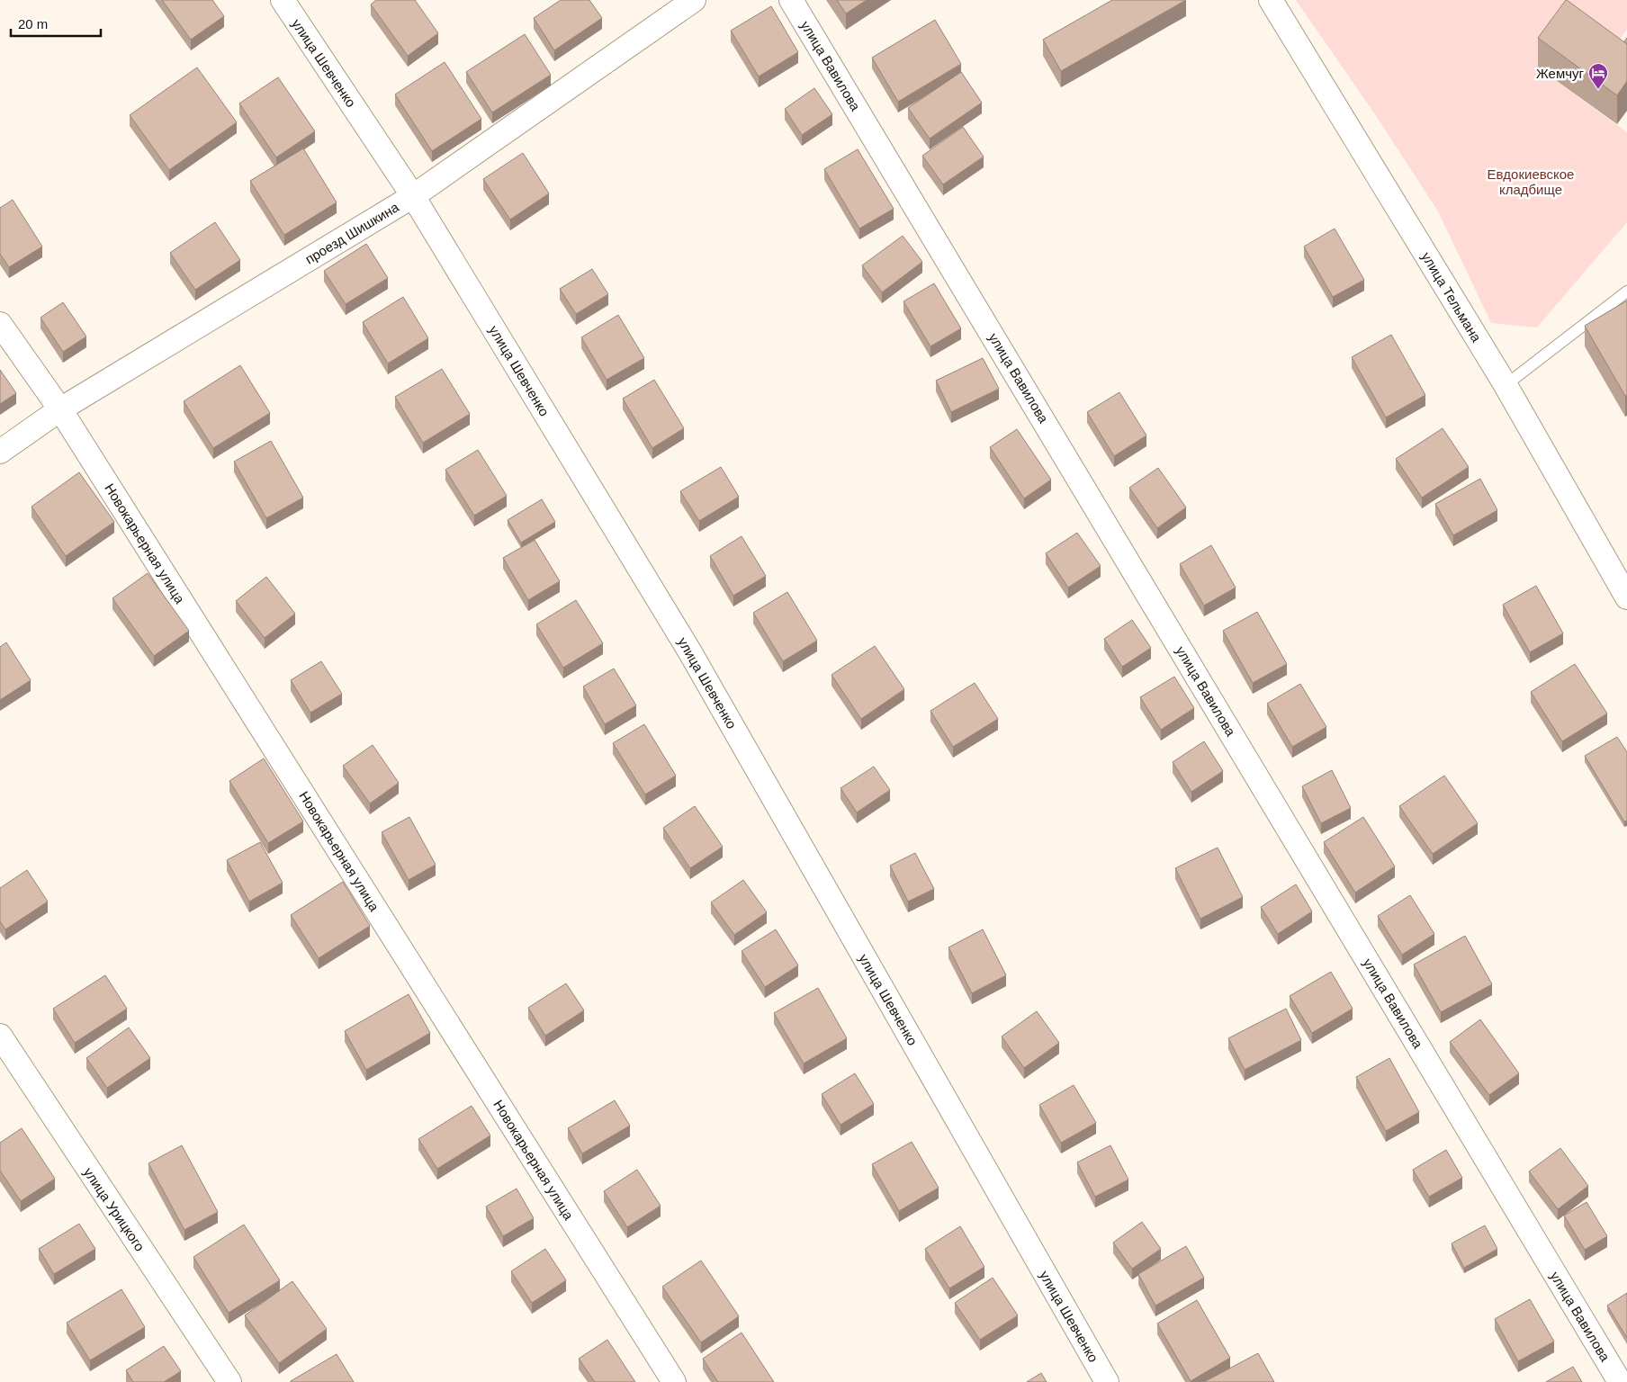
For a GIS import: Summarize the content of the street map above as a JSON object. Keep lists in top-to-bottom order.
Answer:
{
  "streets": {
    "street": [
      "улица Шевченко",
      "улица Вавилова",
      "проезд Шишкина",
      "улица Тельмана",
      "Новокарьерная улица",
      "улица Урицкого"
    ]
  },
  "crossings": [
    ["улица Шевченко", "проезд Шишкина"],
    ["проезд Шишкина", "Новокарьерная улица"]
  ],
  "parks": ["Евдокиевское кладбище"],
  "places": {
    "hotel": ["Жемчуг"]
  },
  "scale_bar": "20 m"
}
